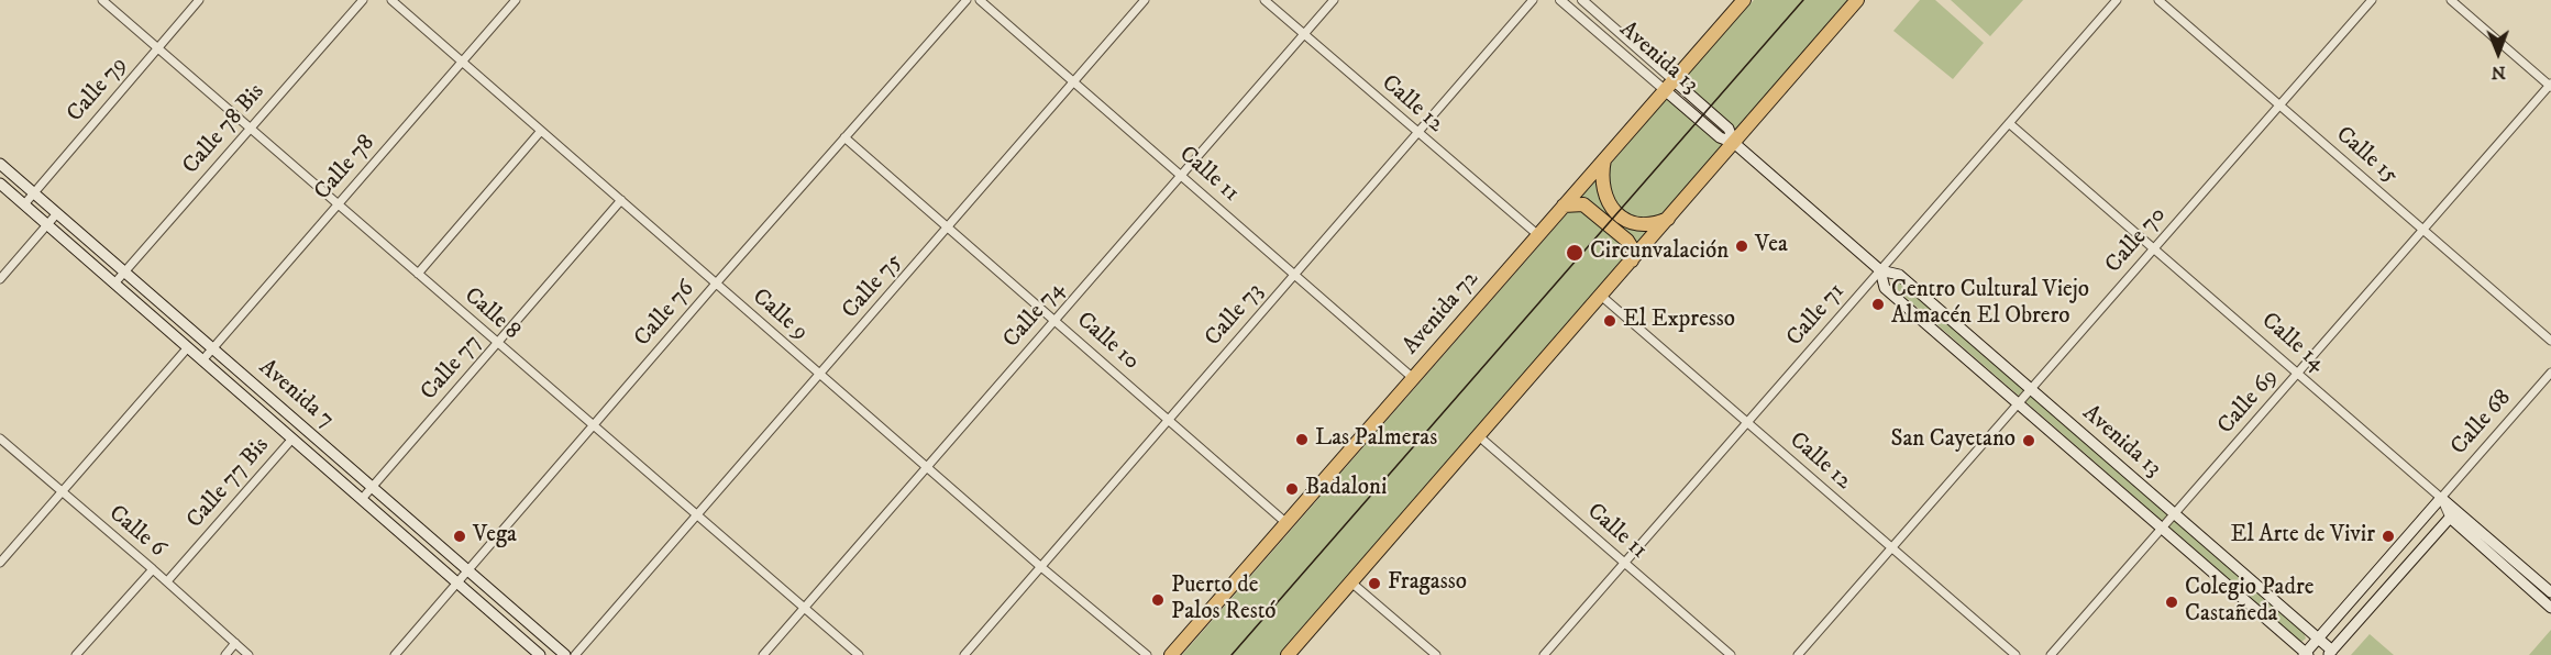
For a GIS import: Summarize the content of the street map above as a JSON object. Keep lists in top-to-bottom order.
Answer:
{
  "streets": {
    "highway": ["Avenida 72"],
    "main road": [
      "Avenida 13",
      "Calle 14",
      "Avenida 7",
      "Calle 68"
    ],
    "street": [
      "Calle 79",
      "Calle 12",
      "Calle 78 Bis",
      "Calle 15",
      "Calle 78",
      "Calle 11",
      "Calle 70",
      "Calle 75",
      "Calle 8",
      "Calle 76",
      "Calle 9",
      "Calle 74",
      "Calle 73",
      "Calle 71",
      "Calle 10",
      "Calle 77",
      "Calle 69",
      "Calle 77 Bis",
      "Calle 6"
    ]
  },
  "crossings": [
    ["Avenida 13", "Calle 70"],
    ["Avenida 13", "Avenida 72"],
    ["Avenida 13", "Calle 71"],
    ["Avenida 13", "Calle 69"],
    ["Avenida 13", "Calle 68"],
    ["Calle 79", "Calle 8"],
    ["Calle 79", "Avenida 7"],
    ["Calle 12", "Calle 70"],
    ["Calle 12", "Avenida 72"],
    ["Calle 12", "Calle 74"],
    ["Calle 12", "Calle 73"],
    ["Calle 12", "Calle 71"],
    ["Calle 78 Bis", "Calle 8"],
    ["Calle 78 Bis", "Avenida 7"],
    ["Calle 15", "Calle 70"],
    ["Calle 15", "Calle 69"],
    ["Calle 78", "Calle 8"],
    ["Calle 78", "Calle 9"],
    ["Calle 78", "Avenida 7"],
    ["Calle 11", "Calle 75"],
    ["Calle 11", "Avenida 72"],
    ["Calle 11", "Calle 74"],
    ["Calle 11", "Calle 73"],
    ["Calle 11", "Calle 71"],
    ["Calle 70", "Calle 14"],
    ["Calle 75", "Calle 8"],
    ["Calle 75", "Calle 9"],
    ["Calle 75", "Calle 10"],
    ["Avenida 72", "Calle 10"],
    ["Calle 8", "Calle 76"],
    ["Calle 8", "Calle 74"],
    ["Calle 8", "Calle 77"],
    ["Calle 76", "Calle 9"],
    ["Calle 76", "Calle 10"],
    ["Calle 76", "Avenida 7"],
    ["Calle 9", "Calle 74"],
    ["Calle 9", "Calle 73"],
    ["Calle 9", "Calle 77"],
    ["Calle 74", "Calle 10"],
    ["Calle 73", "Calle 10"],
    ["Calle 71", "Calle 14"],
    ["Calle 14", "Calle 69"],
    ["Calle 14", "Calle 68"],
    ["Calle 77", "Avenida 7"],
    ["Avenida 7", "Calle 77 Bis"],
    ["Calle 77 Bis", "Calle 6"]
  ],
  "places": [
    "Vea",
    "Circunvalación",
    "Centro Cultural Viejo Almacén El Obrero",
    "El Expresso",
    "Las Palmeras",
    "San Cayetano",
    "Badaloni",
    "Vega",
    "El Arte de Vivir",
    "Fragasso",
    "Puerto de Palos Restó",
    "Colegio Padre Castañeda"
  ],
  "north": "bottom"
}
